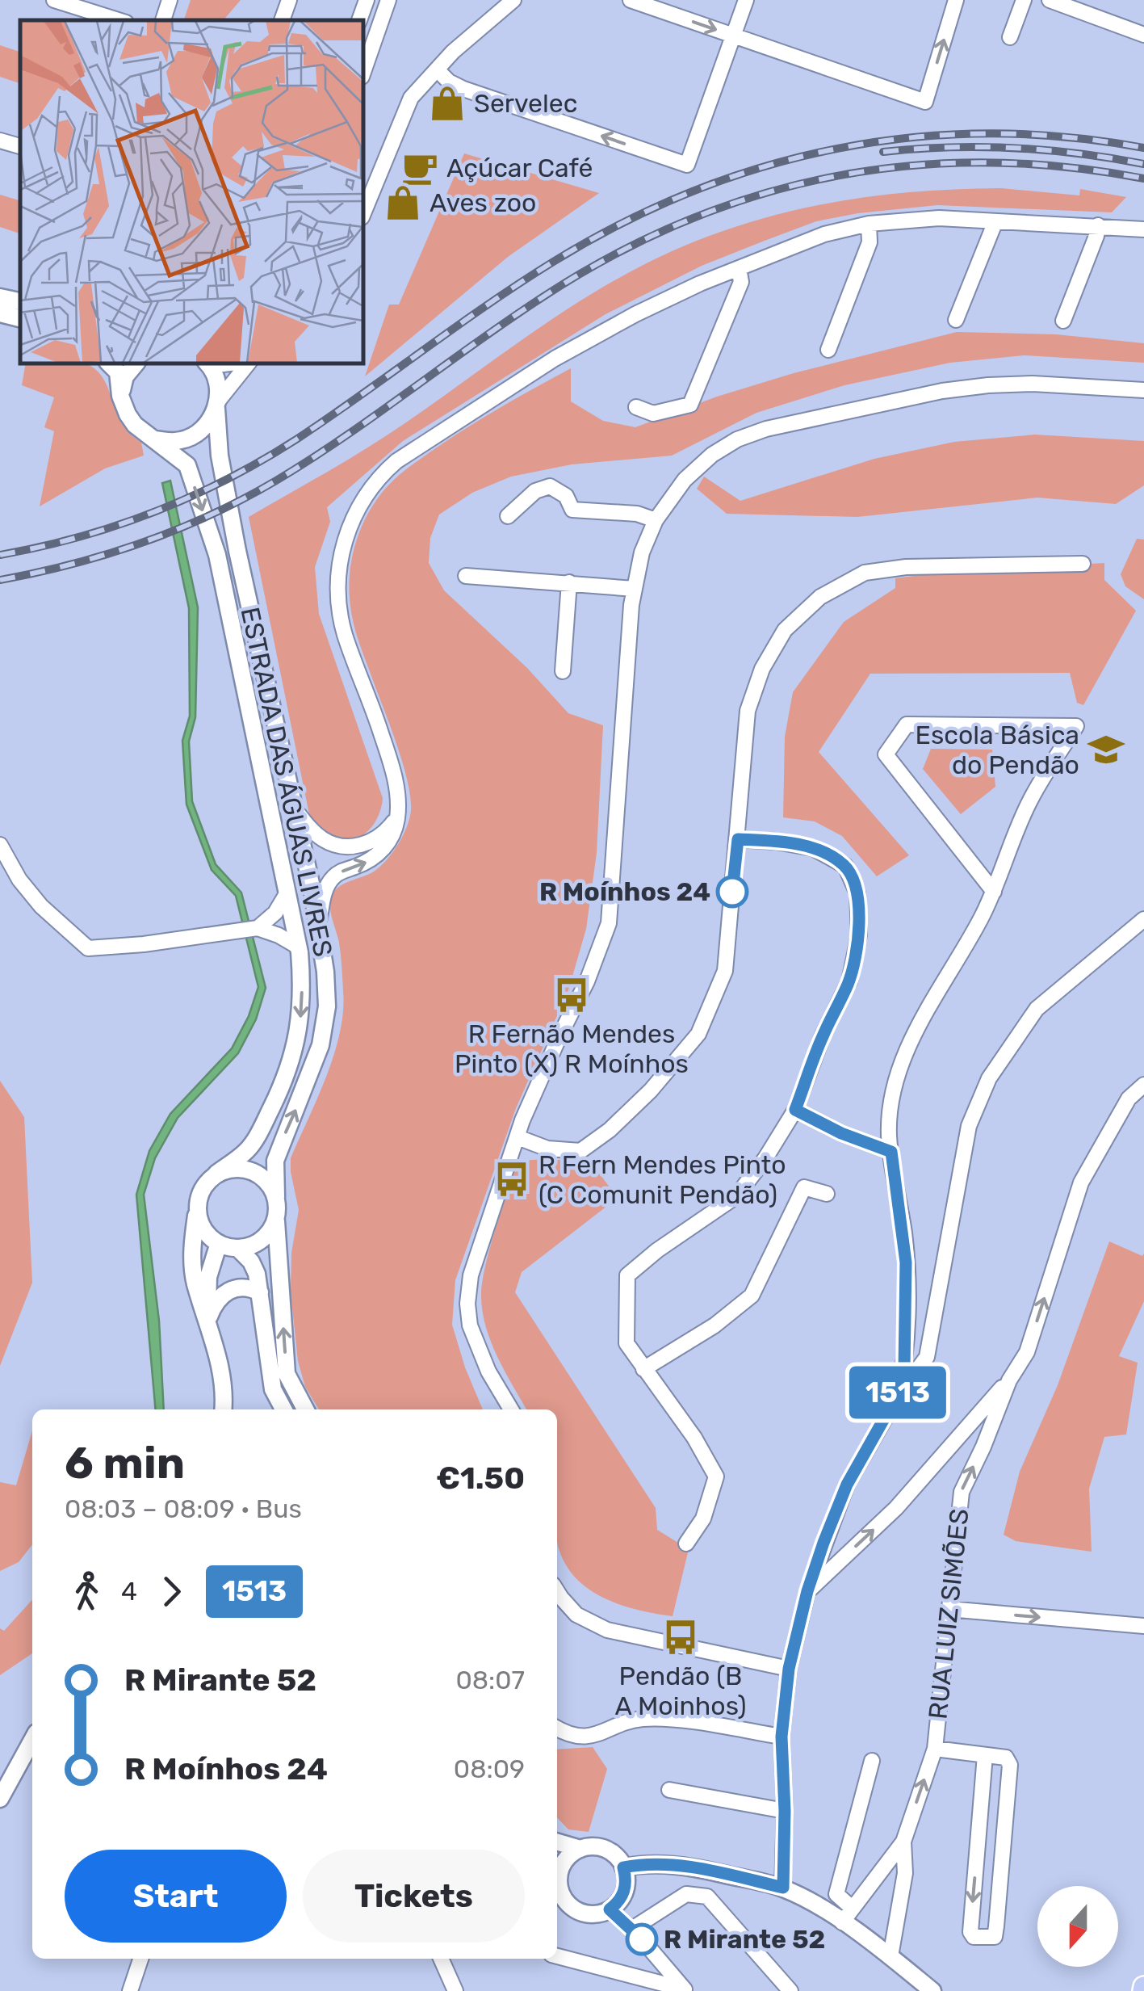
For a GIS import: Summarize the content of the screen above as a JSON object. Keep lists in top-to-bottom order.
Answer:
{
  "streets": {
    "street": ["ESTRADA DAS ÁGUAS LIVRES", "RUA LUIZ SIMÕES"]
  },
  "places": {
    "shop": ["Servelec", "Aves zoo"],
    "cafe": ["Açúcar Café"],
    "school or university": ["Escola Básica do Pendão"],
    "other": ["R Moínhos 24", "R Mirante 52"],
    "bus stop": ["R Fernão Mendes Pinto (X) R Moínhos", "R Fern Mendes Pinto (C Comunit Pendão)", "Pendão (B A Moinhos)"]
  },
  "lines": ["bus line 1513"],
  "north": "bottom",
  "page": {
    "on_map": "1513",
    "heading": ["6 min", "08:03 – 08:09 · Bus", "€1.50"],
    "legs": ["4", "1513"],
    "list": [
      {
        "name": "R Mirante 52",
        "value": "08:07"
      },
      {
        "name": "R Moínhos 24",
        "value": "08:09"
      }
    ],
    "buttons": ["Start", "Tickets"]
  }
}
